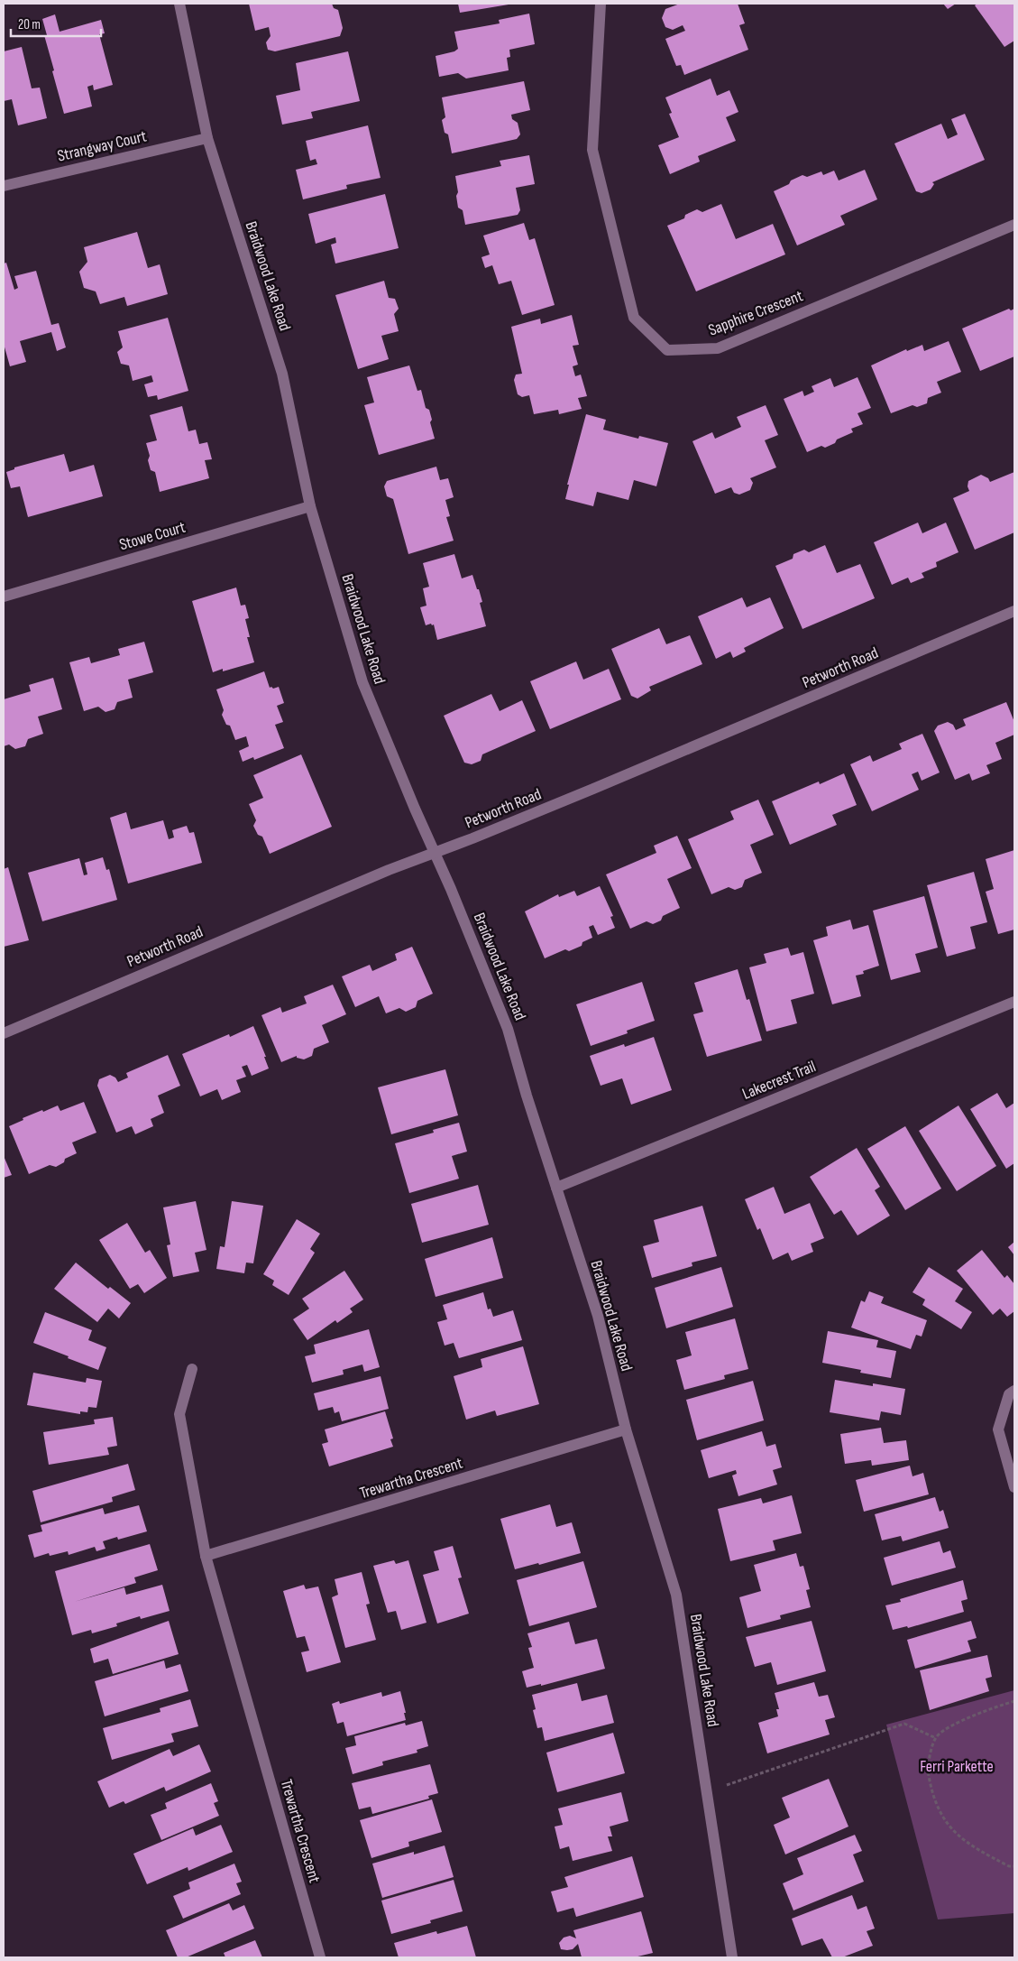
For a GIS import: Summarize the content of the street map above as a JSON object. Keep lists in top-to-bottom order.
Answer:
{
  "streets": {
    "street": [
      "Strangway Court",
      "Braidwood Lake Road",
      "Sapphire Crescent",
      "Stowe Court",
      "Petworth Road",
      "Lakecrest Trail",
      "Trewartha Crescent"
    ]
  },
  "crossings": [
    ["Strangway Court", "Braidwood Lake Road"],
    ["Braidwood Lake Road", "Stowe Court"],
    ["Braidwood Lake Road", "Petworth Road"],
    ["Braidwood Lake Road", "Lakecrest Trail"],
    ["Braidwood Lake Road", "Trewartha Crescent"]
  ],
  "parks": ["Ferri Parkette"],
  "scale_bar": "20 m"
}
